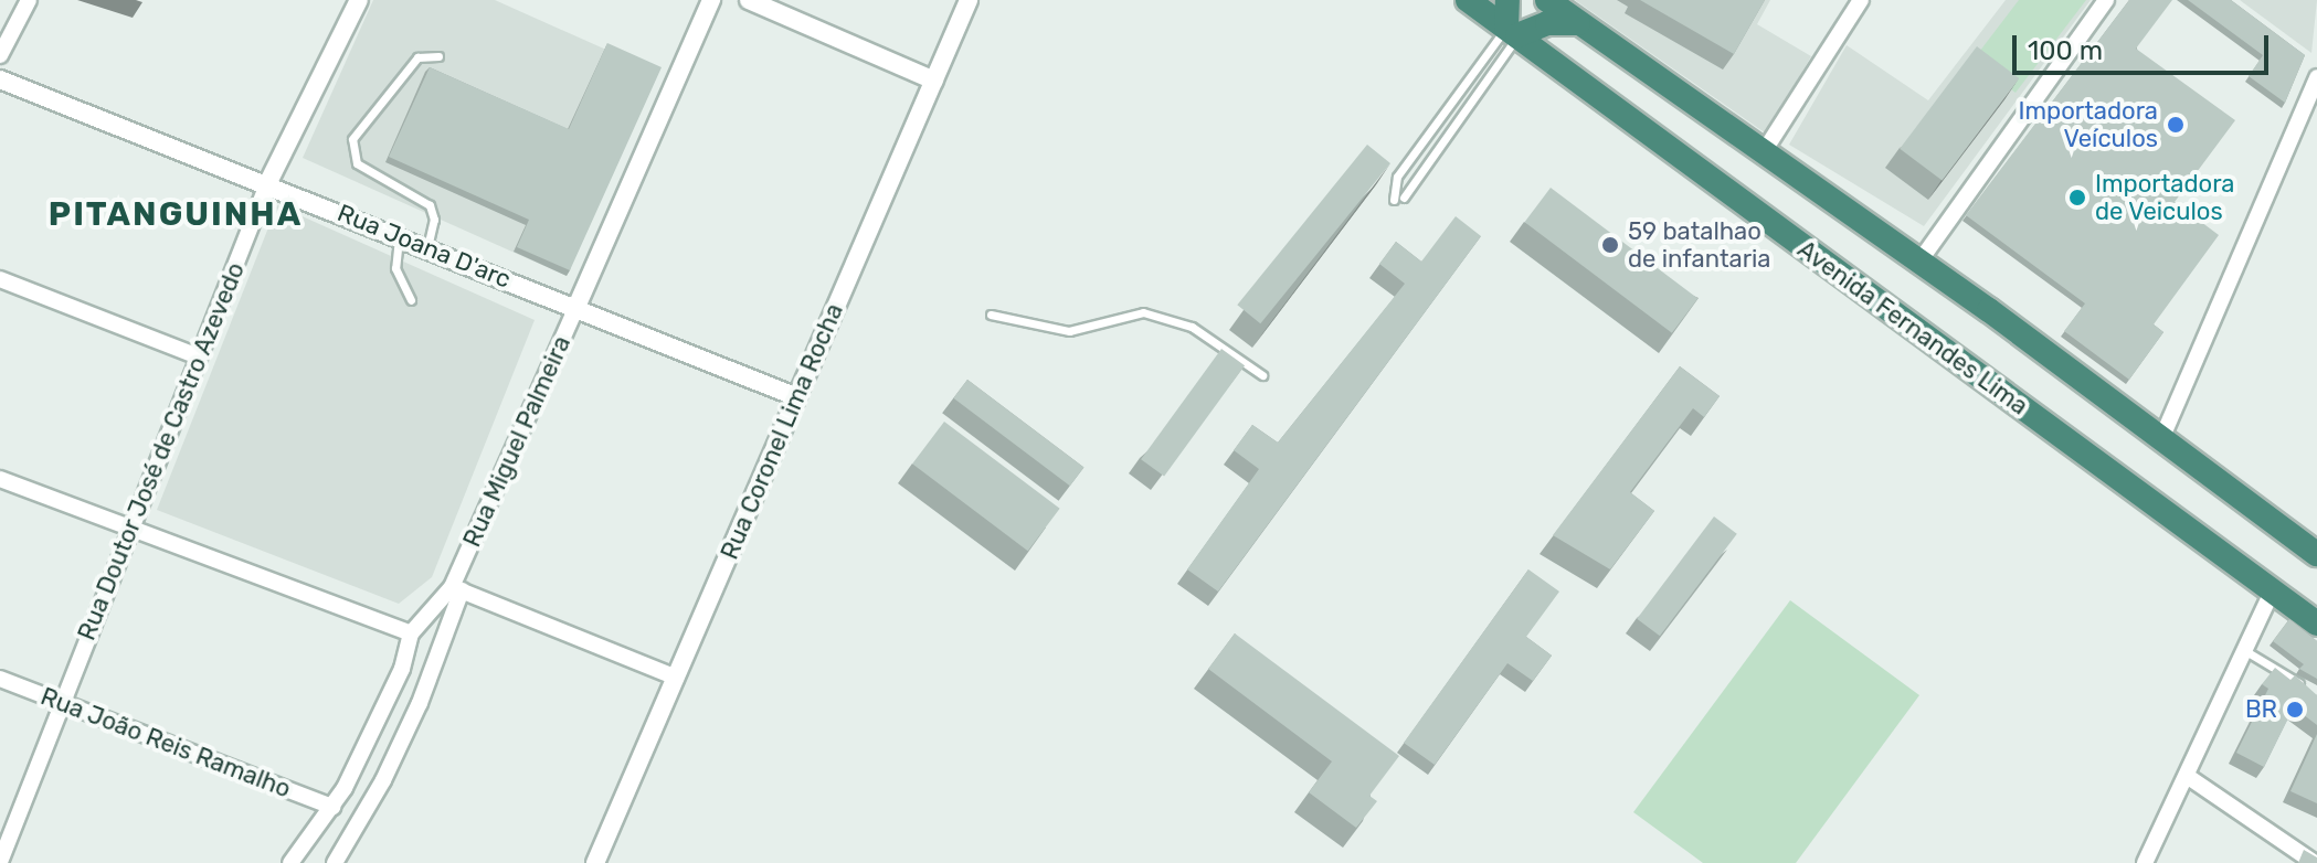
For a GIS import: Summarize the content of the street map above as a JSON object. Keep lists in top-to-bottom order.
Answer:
{
  "streets": {
    "highway": ["Avenida Fernandes Lima"],
    "street": [
      "Rua Joana D'arc",
      "Rua Coronel Lima Rocha",
      "Rua Miguel Palmeira",
      "Rua Doutor José de Castro Azevedo",
      "Rua João Reis Ramalho"
    ]
  },
  "crossings": [
    ["Rua Joana D'arc", "Rua Coronel Lima Rocha"],
    ["Rua Joana D'arc", "Rua Miguel Palmeira"],
    ["Rua Joana D'arc", "Rua Doutor José de Castro Azevedo"],
    ["Rua Miguel Palmeira", "Rua João Reis Ramalho"],
    ["Rua Doutor José de Castro Azevedo", "Rua João Reis Ramalho"]
  ],
  "districts": ["PITANGUINHA"],
  "places": [
    "Importadora Veículos",
    "Importadora de Veiculos",
    "59 batalhao de infantaria",
    "BR"
  ],
  "scale_bar": "100 m"
}
